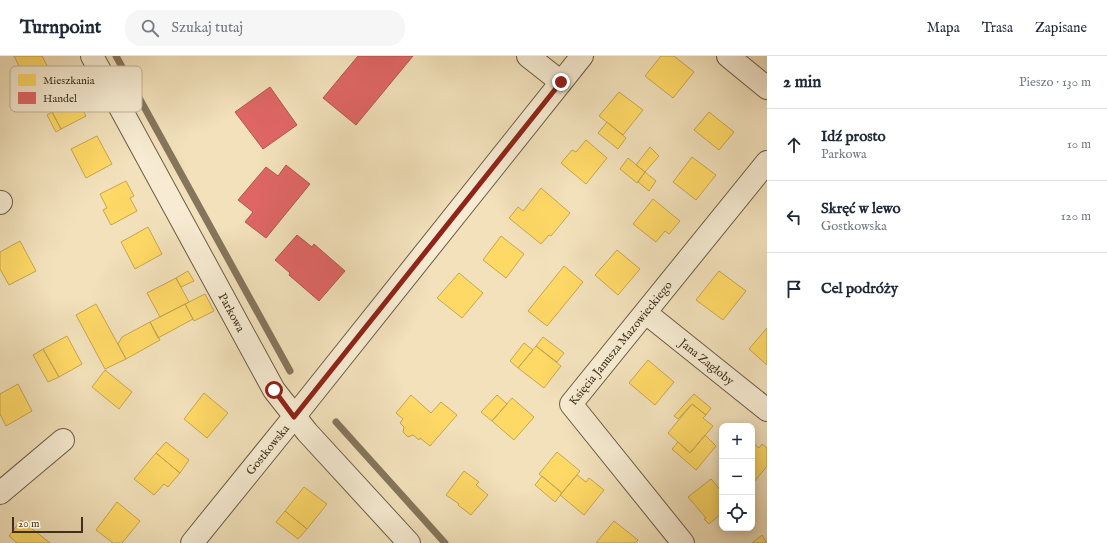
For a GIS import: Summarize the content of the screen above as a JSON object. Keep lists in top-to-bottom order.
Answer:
{
  "streets": {
    "street": [
      "Parkowa",
      "Księcia Janusza Mazowieckiego",
      "Jana Zagłoby",
      "Gostkowska"
    ]
  },
  "crossings": [
    ["Parkowa", "Gostkowska"],
    ["Księcia Janusza Mazowieckiego", "Jana Zagłoby"]
  ],
  "legend": ["Mieszkania", "Handel"],
  "scale_bar": "20 m",
  "page": {
    "header": "Turnpoint",
    "search": "Szukaj tutaj",
    "nav": ["Mapa", "Trasa", "Zapisane"],
    "heading": ["2 min", "Pieszo · 130 m"],
    "list": [
      ["Idź prosto", "Parkowa", "10 m"],
      ["Skręć w lewo", "Gostkowska", "120 m"],
      "Cel podróży"
    ],
    "map_buttons": ["+", "−"],
    "scale": "20 m"
  }
}
